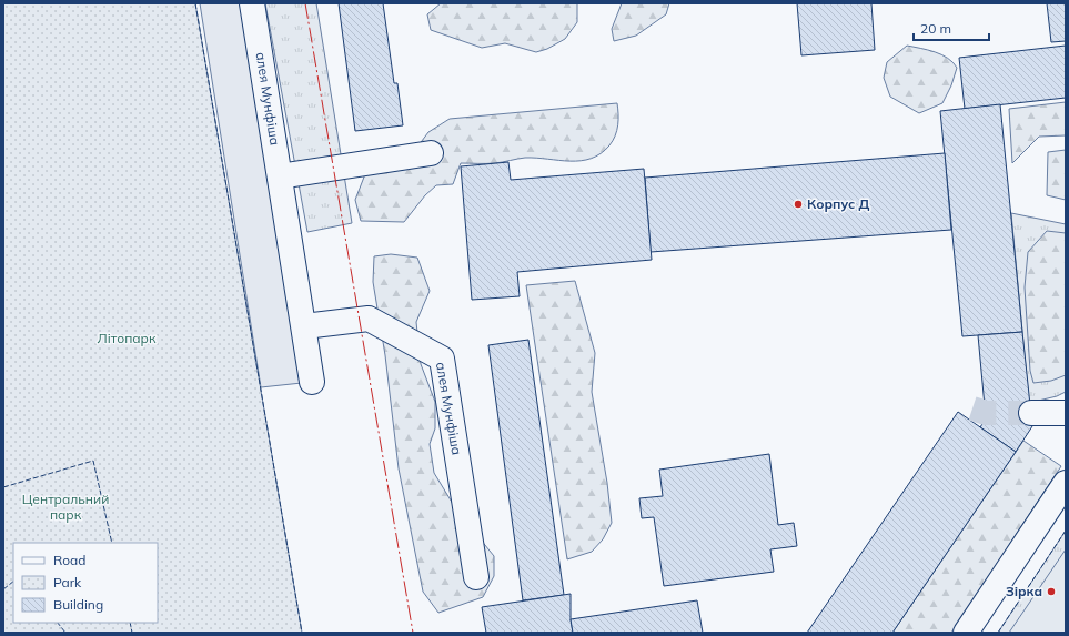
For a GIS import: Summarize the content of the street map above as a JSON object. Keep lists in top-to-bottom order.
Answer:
{
  "streets": {
    "street": ["алея Мунфіша"]
  },
  "parks": ["Літопарк", "Центральний парк"],
  "places": ["Корпус Д", "Зірка"],
  "legend": ["Road", "Park", "Building"],
  "scale_bar": "20 m"
}
